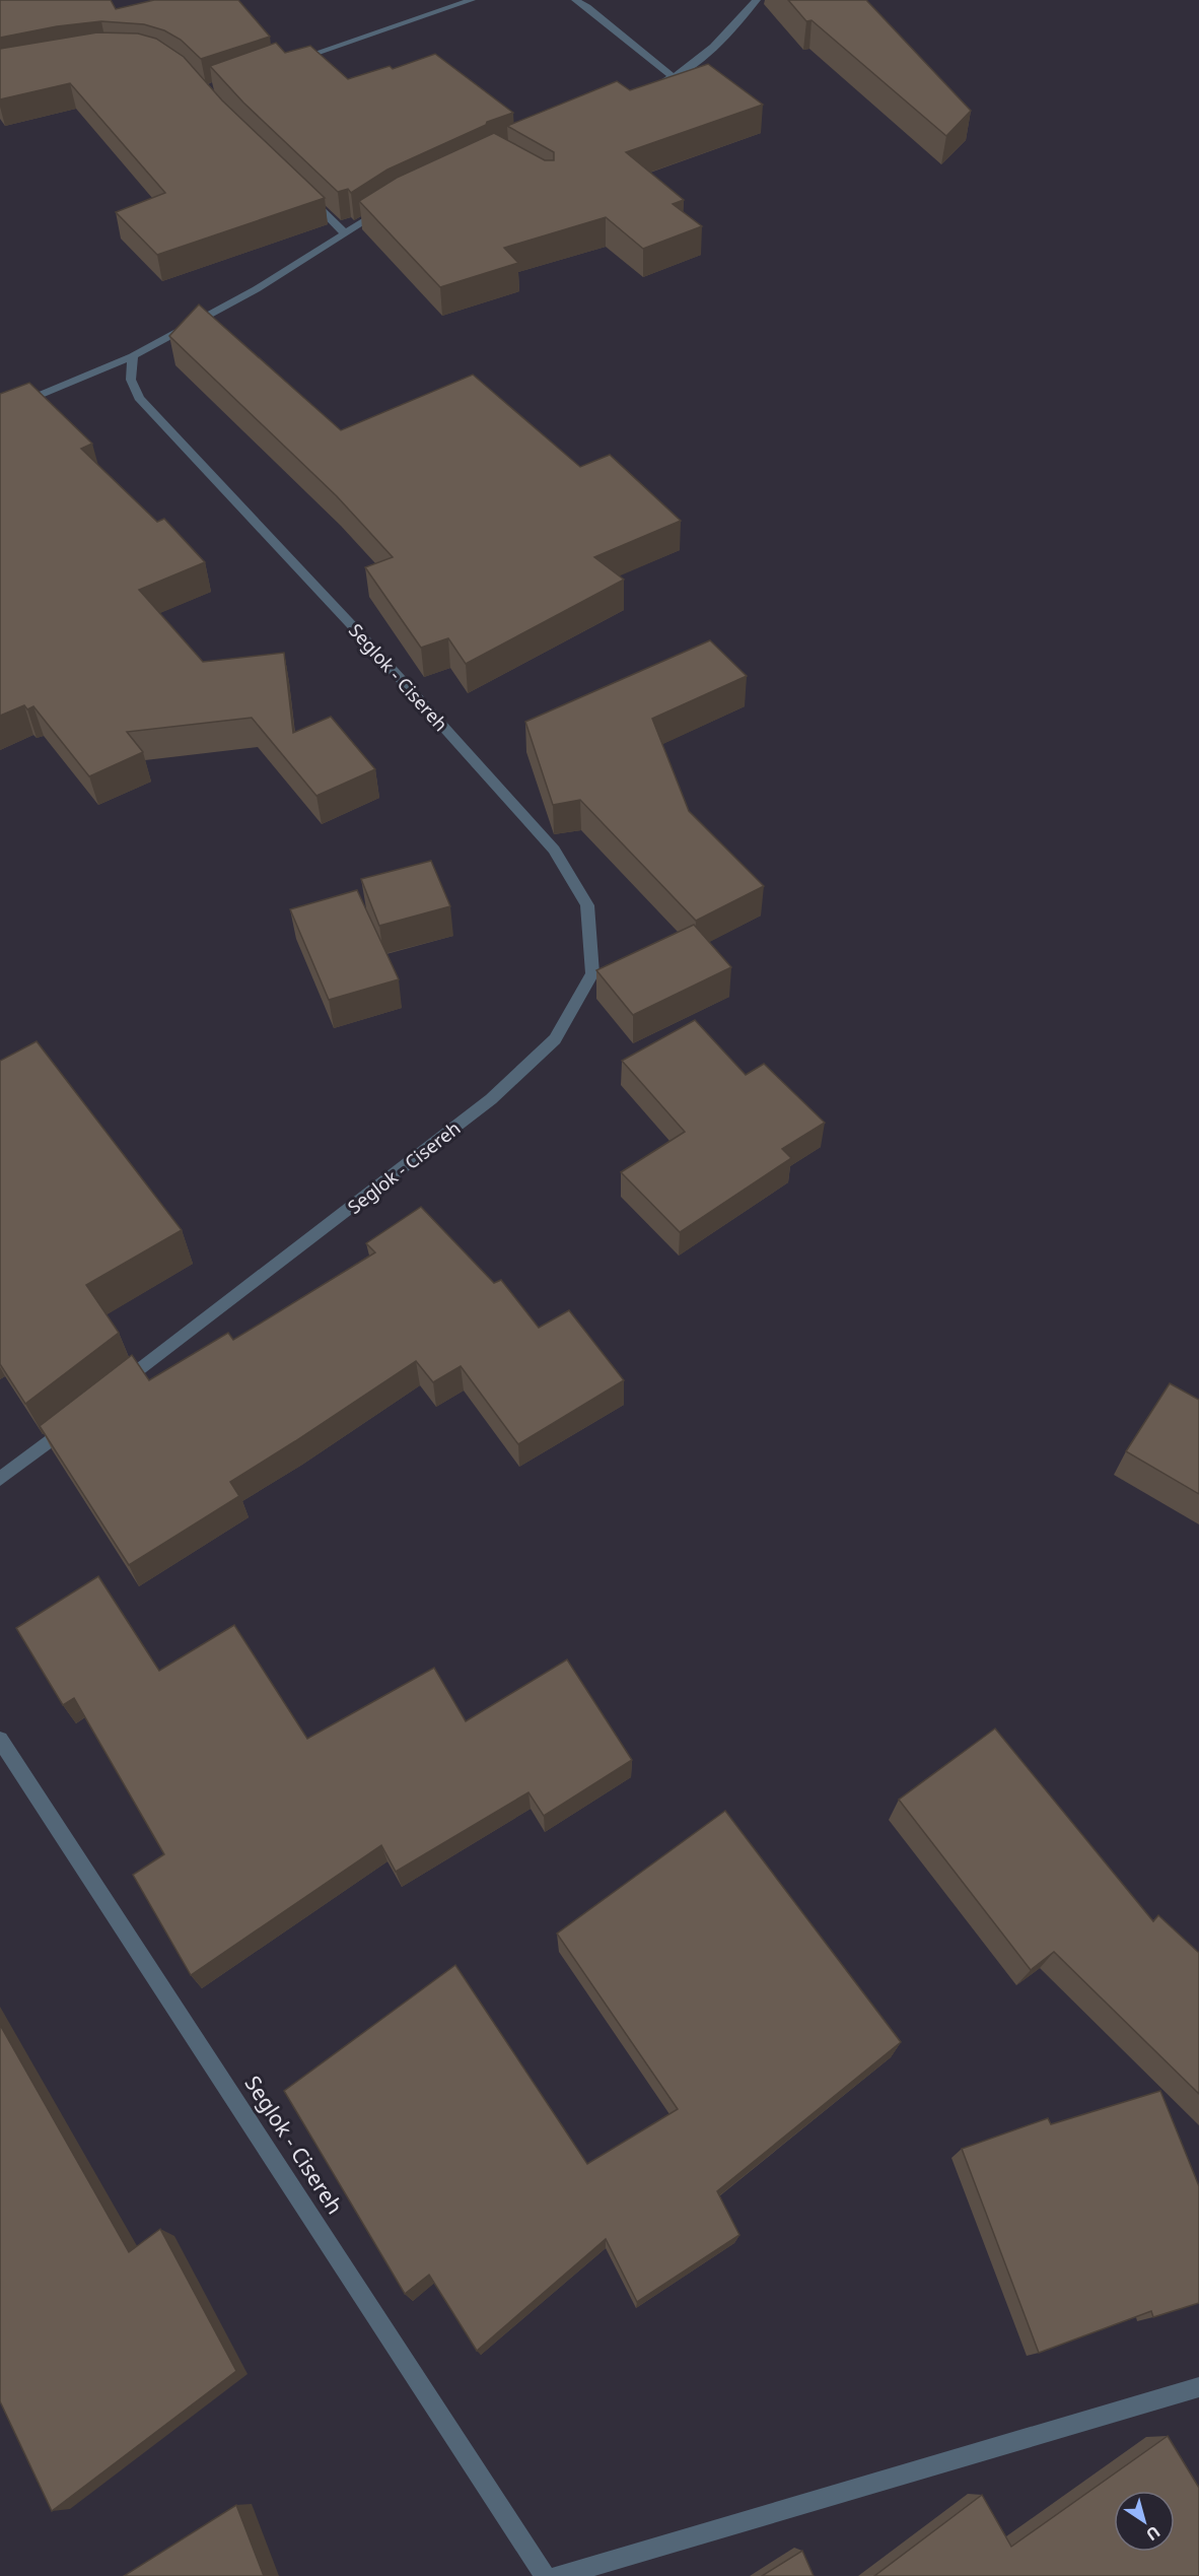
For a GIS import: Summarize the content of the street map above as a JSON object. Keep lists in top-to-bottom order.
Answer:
{
  "streets": {
    "street": ["Seglok - Cisereh"]
  },
  "north": "bottom right"
}
